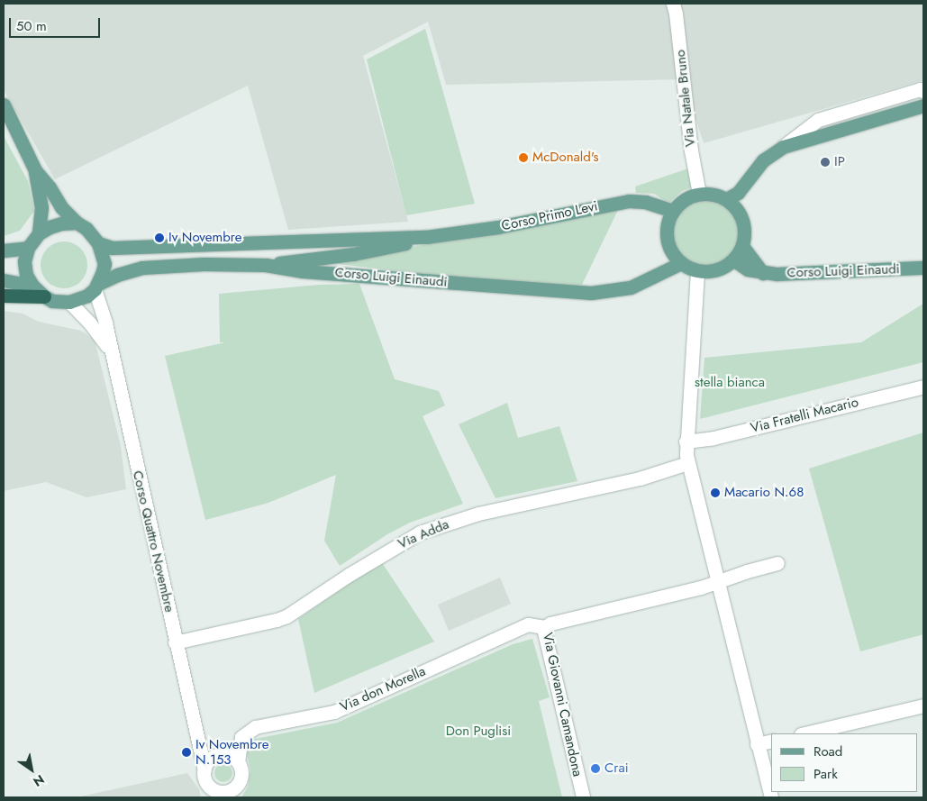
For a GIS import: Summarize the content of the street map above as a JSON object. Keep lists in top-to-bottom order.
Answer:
{
  "streets": {
    "main road": ["Corso Primo Levi", "Corso Luigi Einaudi"],
    "street": [
      "Via Natale Bruno",
      "Via Fratelli Macario",
      "Via Adda",
      "Corso Quattro Novembre",
      "Via don Morella",
      "Via Giovanni Camandona"
    ]
  },
  "crossings": [
    ["Via Natale Bruno", "Corso Primo Levi"],
    ["Via Natale Bruno", "Corso Luigi Einaudi"],
    ["Corso Primo Levi", "Corso Luigi Einaudi"],
    ["Corso Primo Levi", "Corso Quattro Novembre"],
    ["Corso Luigi Einaudi", "Corso Quattro Novembre"],
    ["Via Adda", "Corso Quattro Novembre"],
    ["Corso Quattro Novembre", "Via don Morella"],
    ["Via don Morella", "Via Giovanni Camandona"]
  ],
  "parks": ["stella bianca", "Don Puglisi"],
  "places": [
    "McDonald's",
    "IP",
    "Iv Novembre",
    "Macario N.68",
    "Iv Novembre N.153",
    "Crai"
  ],
  "legend": ["Road", "Park"],
  "scale_bar": "50 m",
  "north": "bottom right"
}
